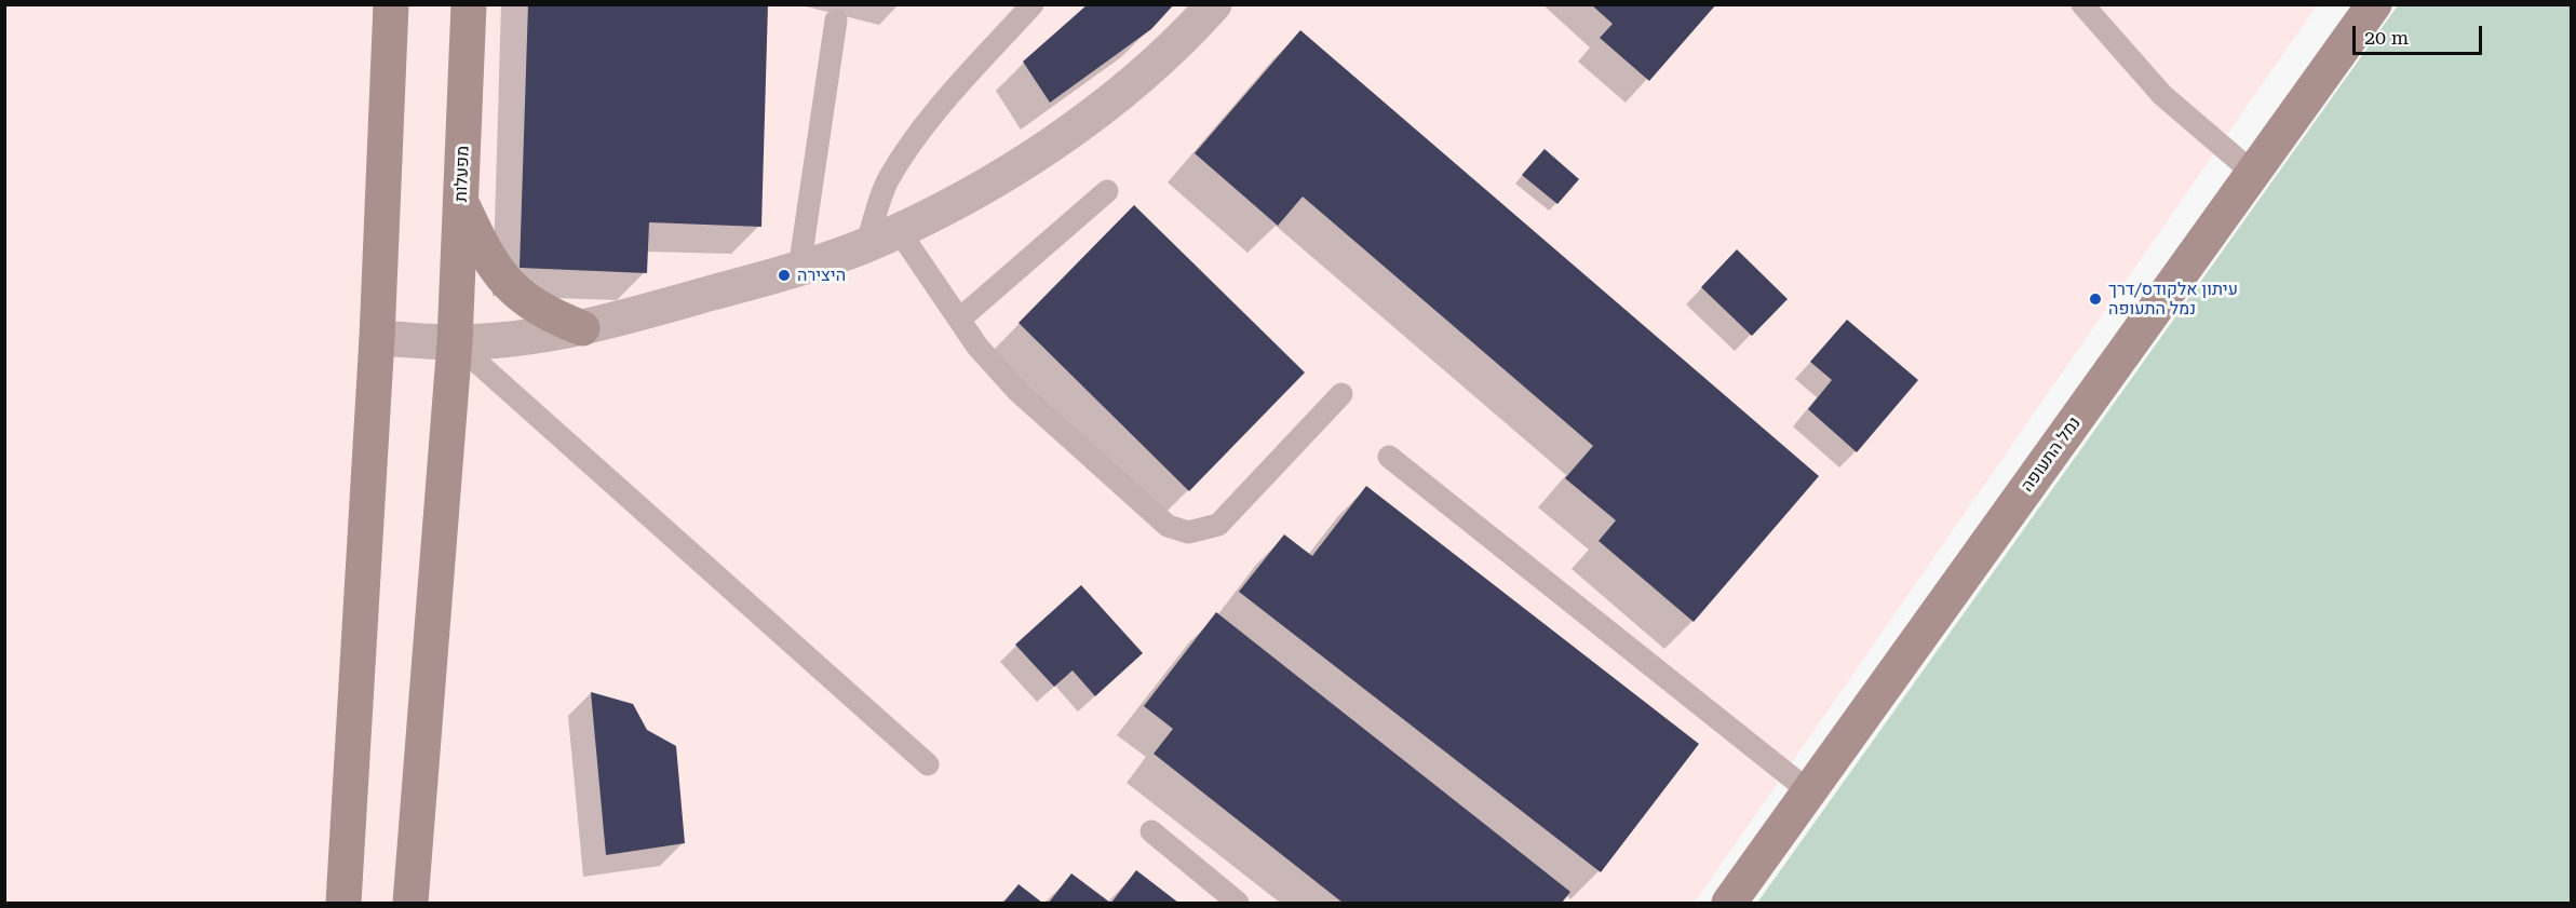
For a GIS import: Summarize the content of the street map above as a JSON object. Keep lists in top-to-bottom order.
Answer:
{
  "streets": {
    "street": ["מפעלות", "נמל התעופה"]
  },
  "places": ["היצירה", "עיתון אלקודס/דרך נמל התעופה"],
  "scale_bar": "20 m"
}
